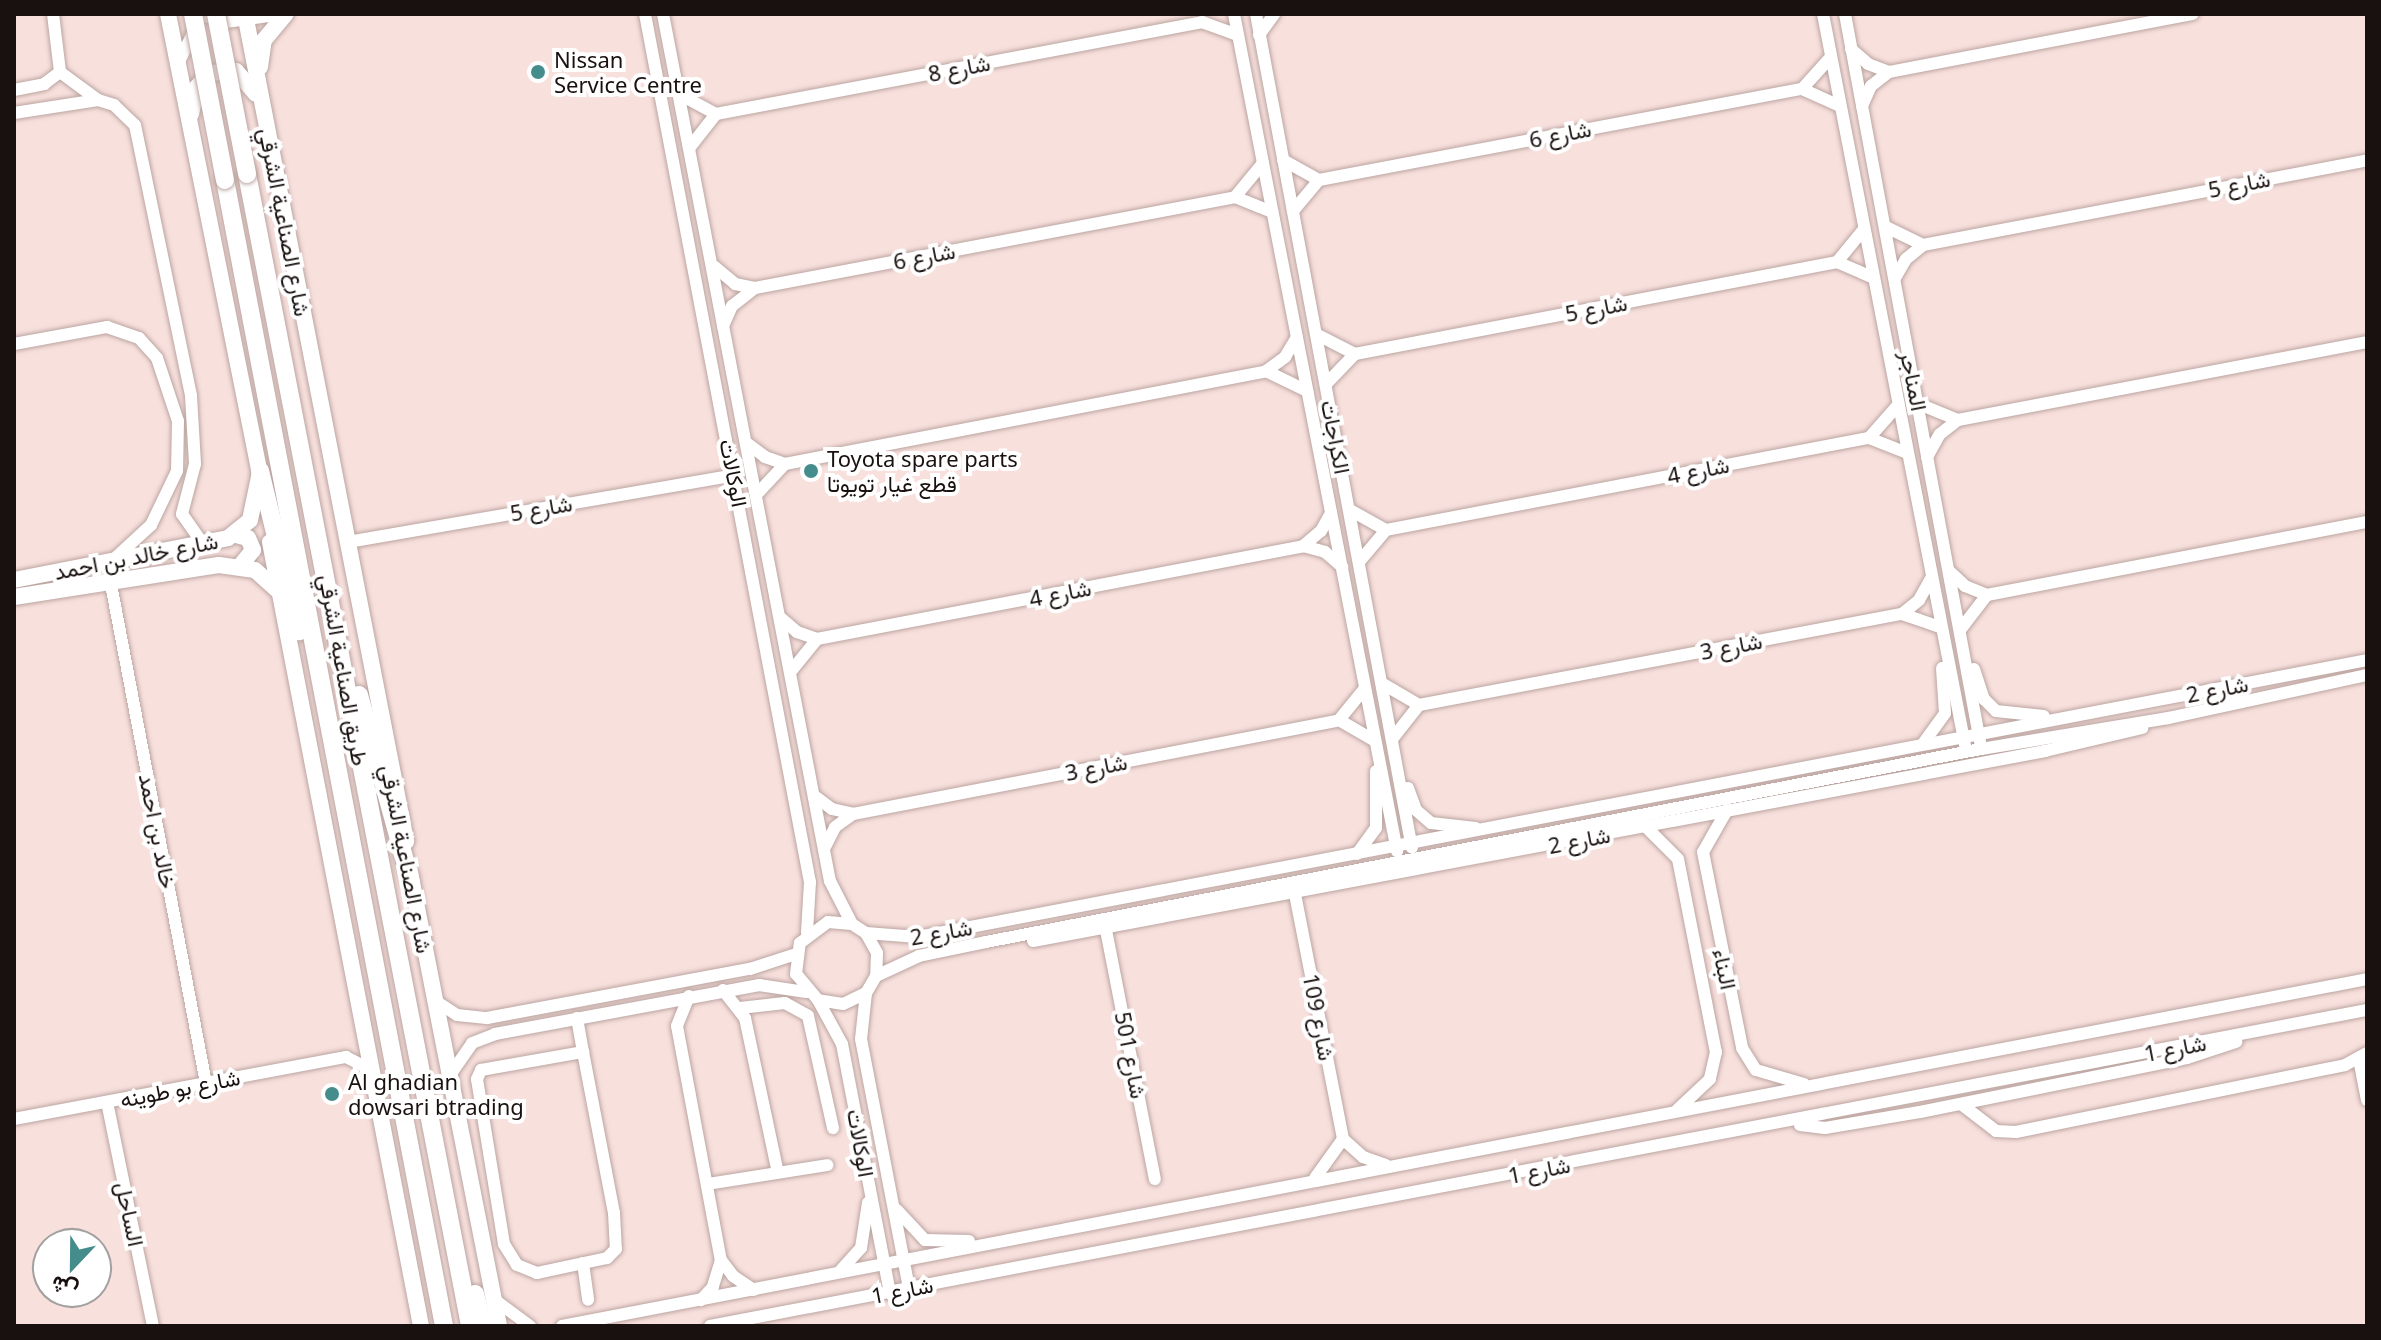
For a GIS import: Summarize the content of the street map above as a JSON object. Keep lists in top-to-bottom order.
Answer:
{
  "streets": {
    "highway": ["طريق الصناعية الشرقي"],
    "main road": ["شارع الصناعية الشرقي", "شارع خالد بن احمد"],
    "street": [
      "شارع 8",
      "شارع 6",
      "شارع 5",
      "المناجر",
      "الكراجات",
      "شارع 4",
      "الوكالات",
      "شارع 3",
      "شارع 2",
      "خالد بن احمد",
      "البناء",
      "شارع 109",
      "شارع 1",
      "شارع 501",
      "شارع بو طوينه",
      "الساحل"
    ]
  },
  "crossings": [
    ["شارع 8", "الكراجات"],
    ["شارع 5", "شارع الصناعية الشرقي"],
    ["شارع 5", "الوكالات"],
    ["المناجر", "شارع 3"],
    ["المناجر", "شارع 2"],
    ["الكراجات", "شارع 2"],
    ["الوكالات", "شارع 2"],
    ["الوكالات", "شارع 1"],
    ["شارع خالد بن احمد", "خالد بن احمد"],
    ["شارع 2", "البناء"],
    ["شارع 2", "شارع 109"],
    ["شارع 2", "شارع 501"],
    ["خالد بن احمد", "شارع بو طوينه"],
    ["البناء", "شارع 1"],
    ["شارع بو طوينه", "الساحل"]
  ],
  "places": ["Nissan Service Centre", "Toyota spare parts قطع غيار تويوتا", "Al ghadian dowsari btrading"],
  "north": "bottom"
}
